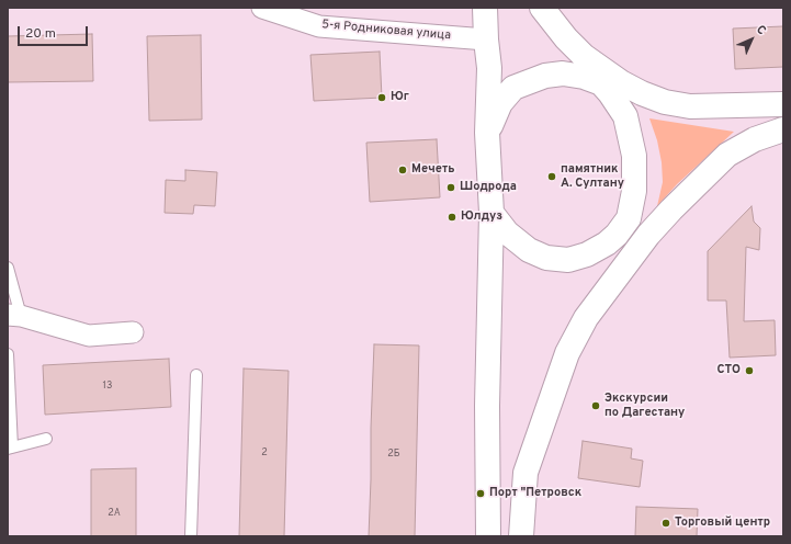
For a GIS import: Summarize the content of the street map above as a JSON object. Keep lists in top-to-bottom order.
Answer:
{
  "streets": {
    "street": ["5-я Родниковая улица"]
  },
  "places": [
    "Юг",
    "Мечеть",
    "памятник А. Султану",
    "Шодрода",
    "Юлдуз",
    "СТО",
    "Экскурсии по Дагестану",
    "Порт \"Петровск",
    "Торговый центр"
  ],
  "house_numbers": [
    "13",
    "2",
    "2Б",
    "2А"
  ],
  "scale_bar": "20 m",
  "north": "top right"
}
